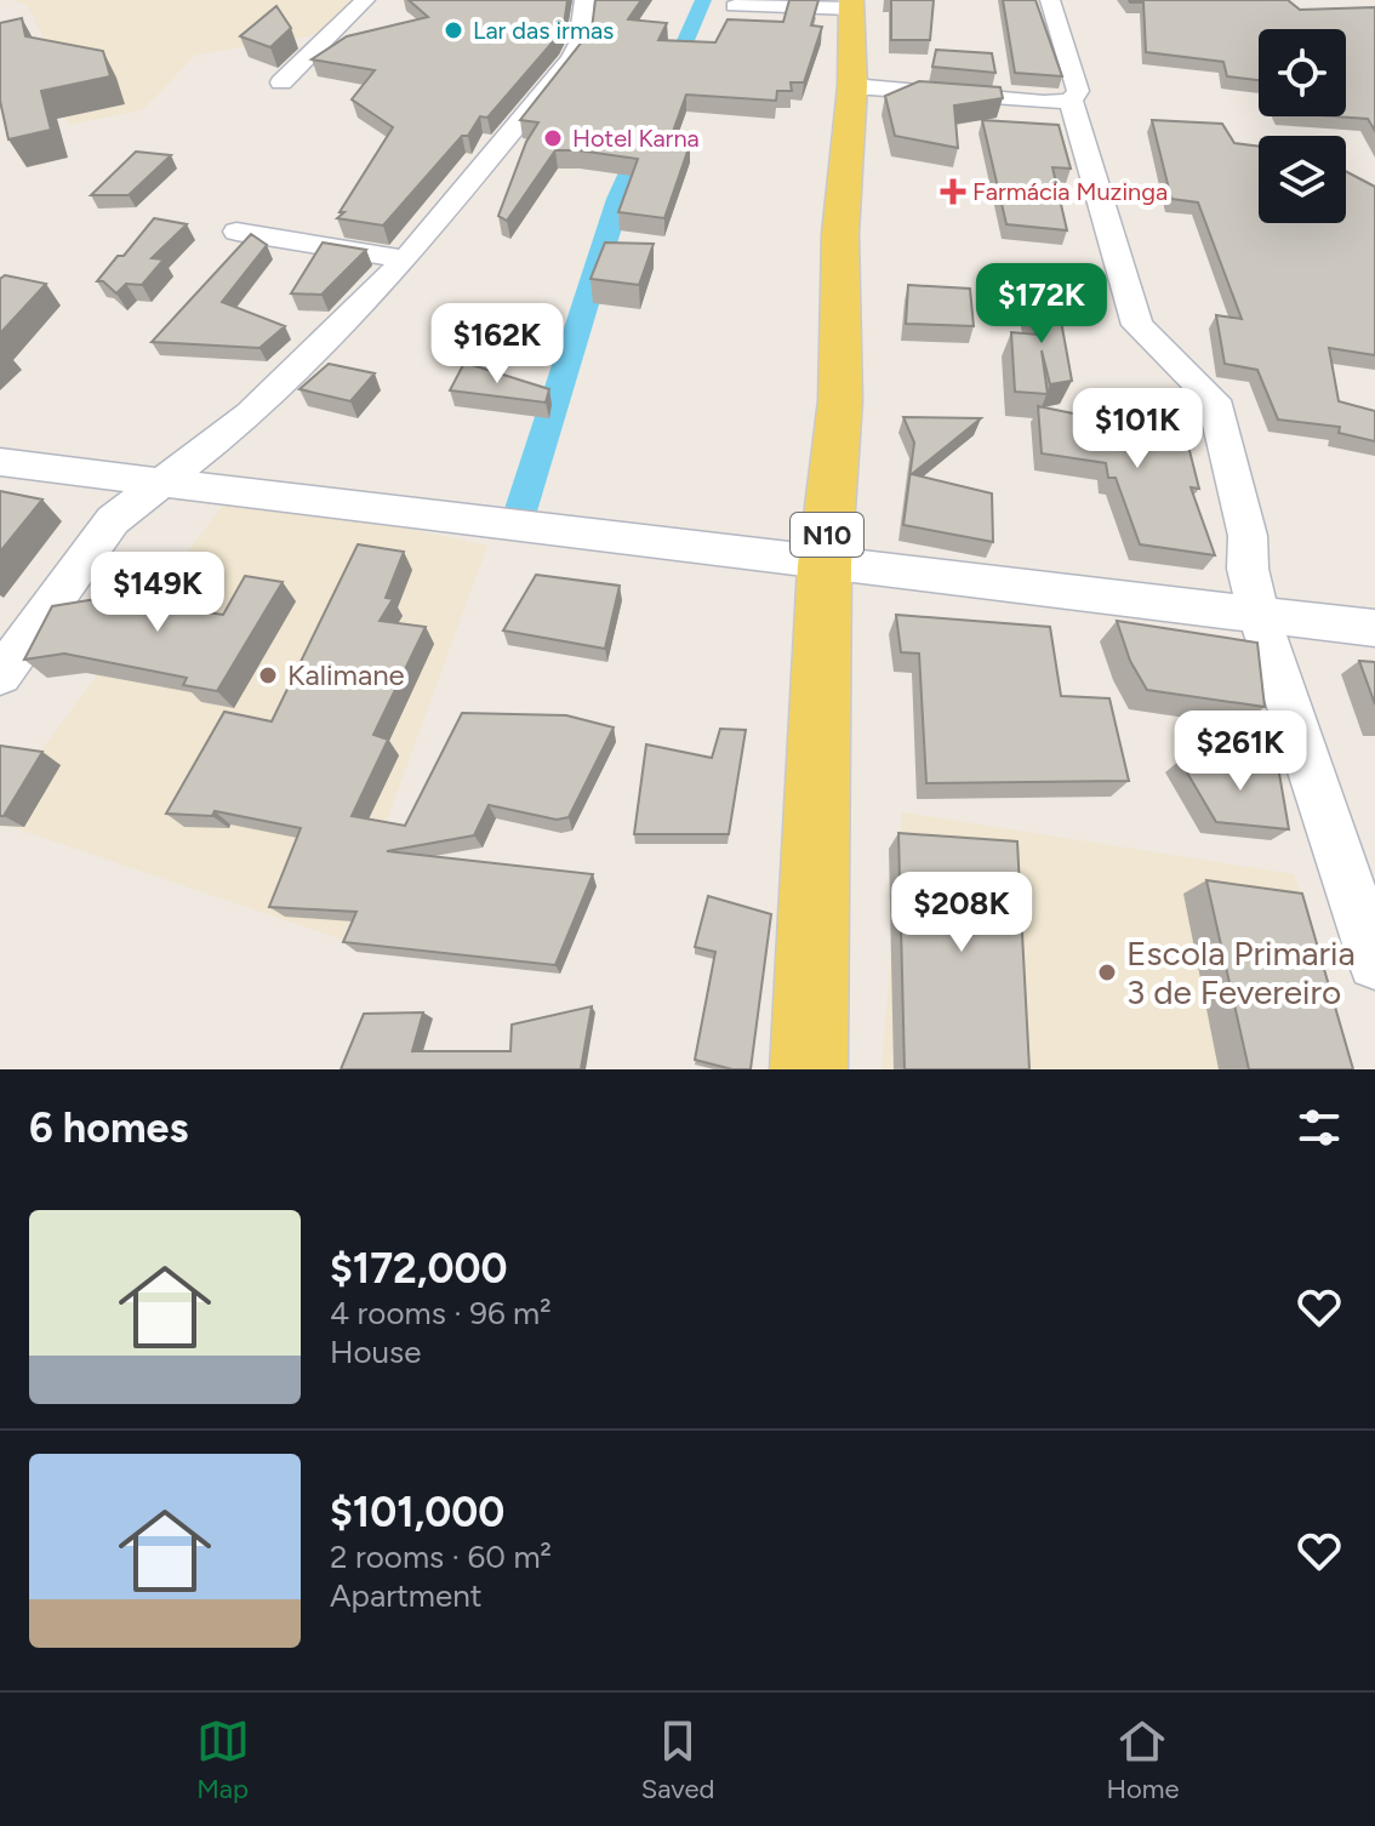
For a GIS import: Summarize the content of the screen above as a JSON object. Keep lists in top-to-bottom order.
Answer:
{
  "streets": {
    "main road": ["N10"]
  },
  "places": {
    "other": [
      "Lar das irmas",
      "Hotel Karna",
      "Kalimane",
      "Escola Primaria 3 de Fevereiro"
    ],
    "health": ["Farmácia Muzinga"]
  },
  "page": {
    "price": [
      "$172K",
      "$162K",
      "$101K",
      "$149K",
      "$261K",
      "$208K"
    ],
    "heading": "6 homes",
    "list": [
      {
        "name": "$172,000",
        "note": "4 rooms · 96 m² · House"
      },
      {
        "name": "$101,000",
        "note": "2 rooms · 60 m² · Apartment"
      }
    ],
    "tabs": ["Map", "Saved", "Home"]
  }
}
